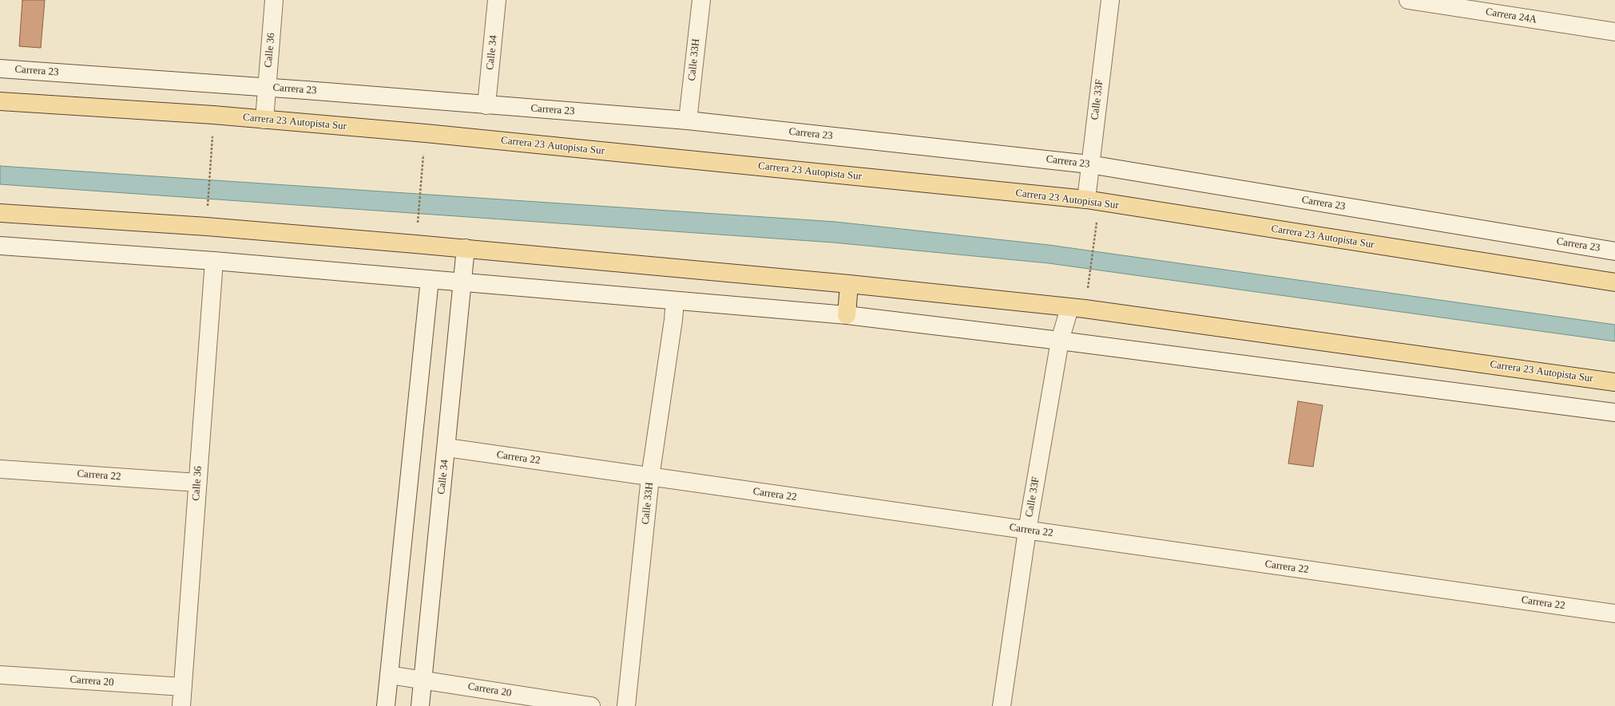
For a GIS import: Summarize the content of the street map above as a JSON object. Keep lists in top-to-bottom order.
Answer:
{
  "streets": {
    "main road": ["Carrera 23 Autopista Sur"],
    "street": [
      "Carrera 24A",
      "Calle 36",
      "Calle 34",
      "Calle 33H",
      "Carrera 23",
      "Calle 33F",
      "Carrera 22",
      "Carrera 20"
    ]
  },
  "crossings": [
    ["Calle 36", "Carrera 23"],
    ["Calle 36", "Carrera 23 Autopista Sur"],
    ["Calle 36", "Carrera 22"],
    ["Calle 36", "Carrera 20"],
    ["Calle 34", "Carrera 23"],
    ["Calle 34", "Carrera 23 Autopista Sur"],
    ["Calle 34", "Carrera 22"],
    ["Calle 34", "Carrera 20"],
    ["Calle 33H", "Carrera 23"],
    ["Calle 33H", "Carrera 22"],
    ["Carrera 23", "Calle 33F"],
    ["Calle 33F", "Carrera 23 Autopista Sur"],
    ["Calle 33F", "Carrera 22"]
  ]
}
